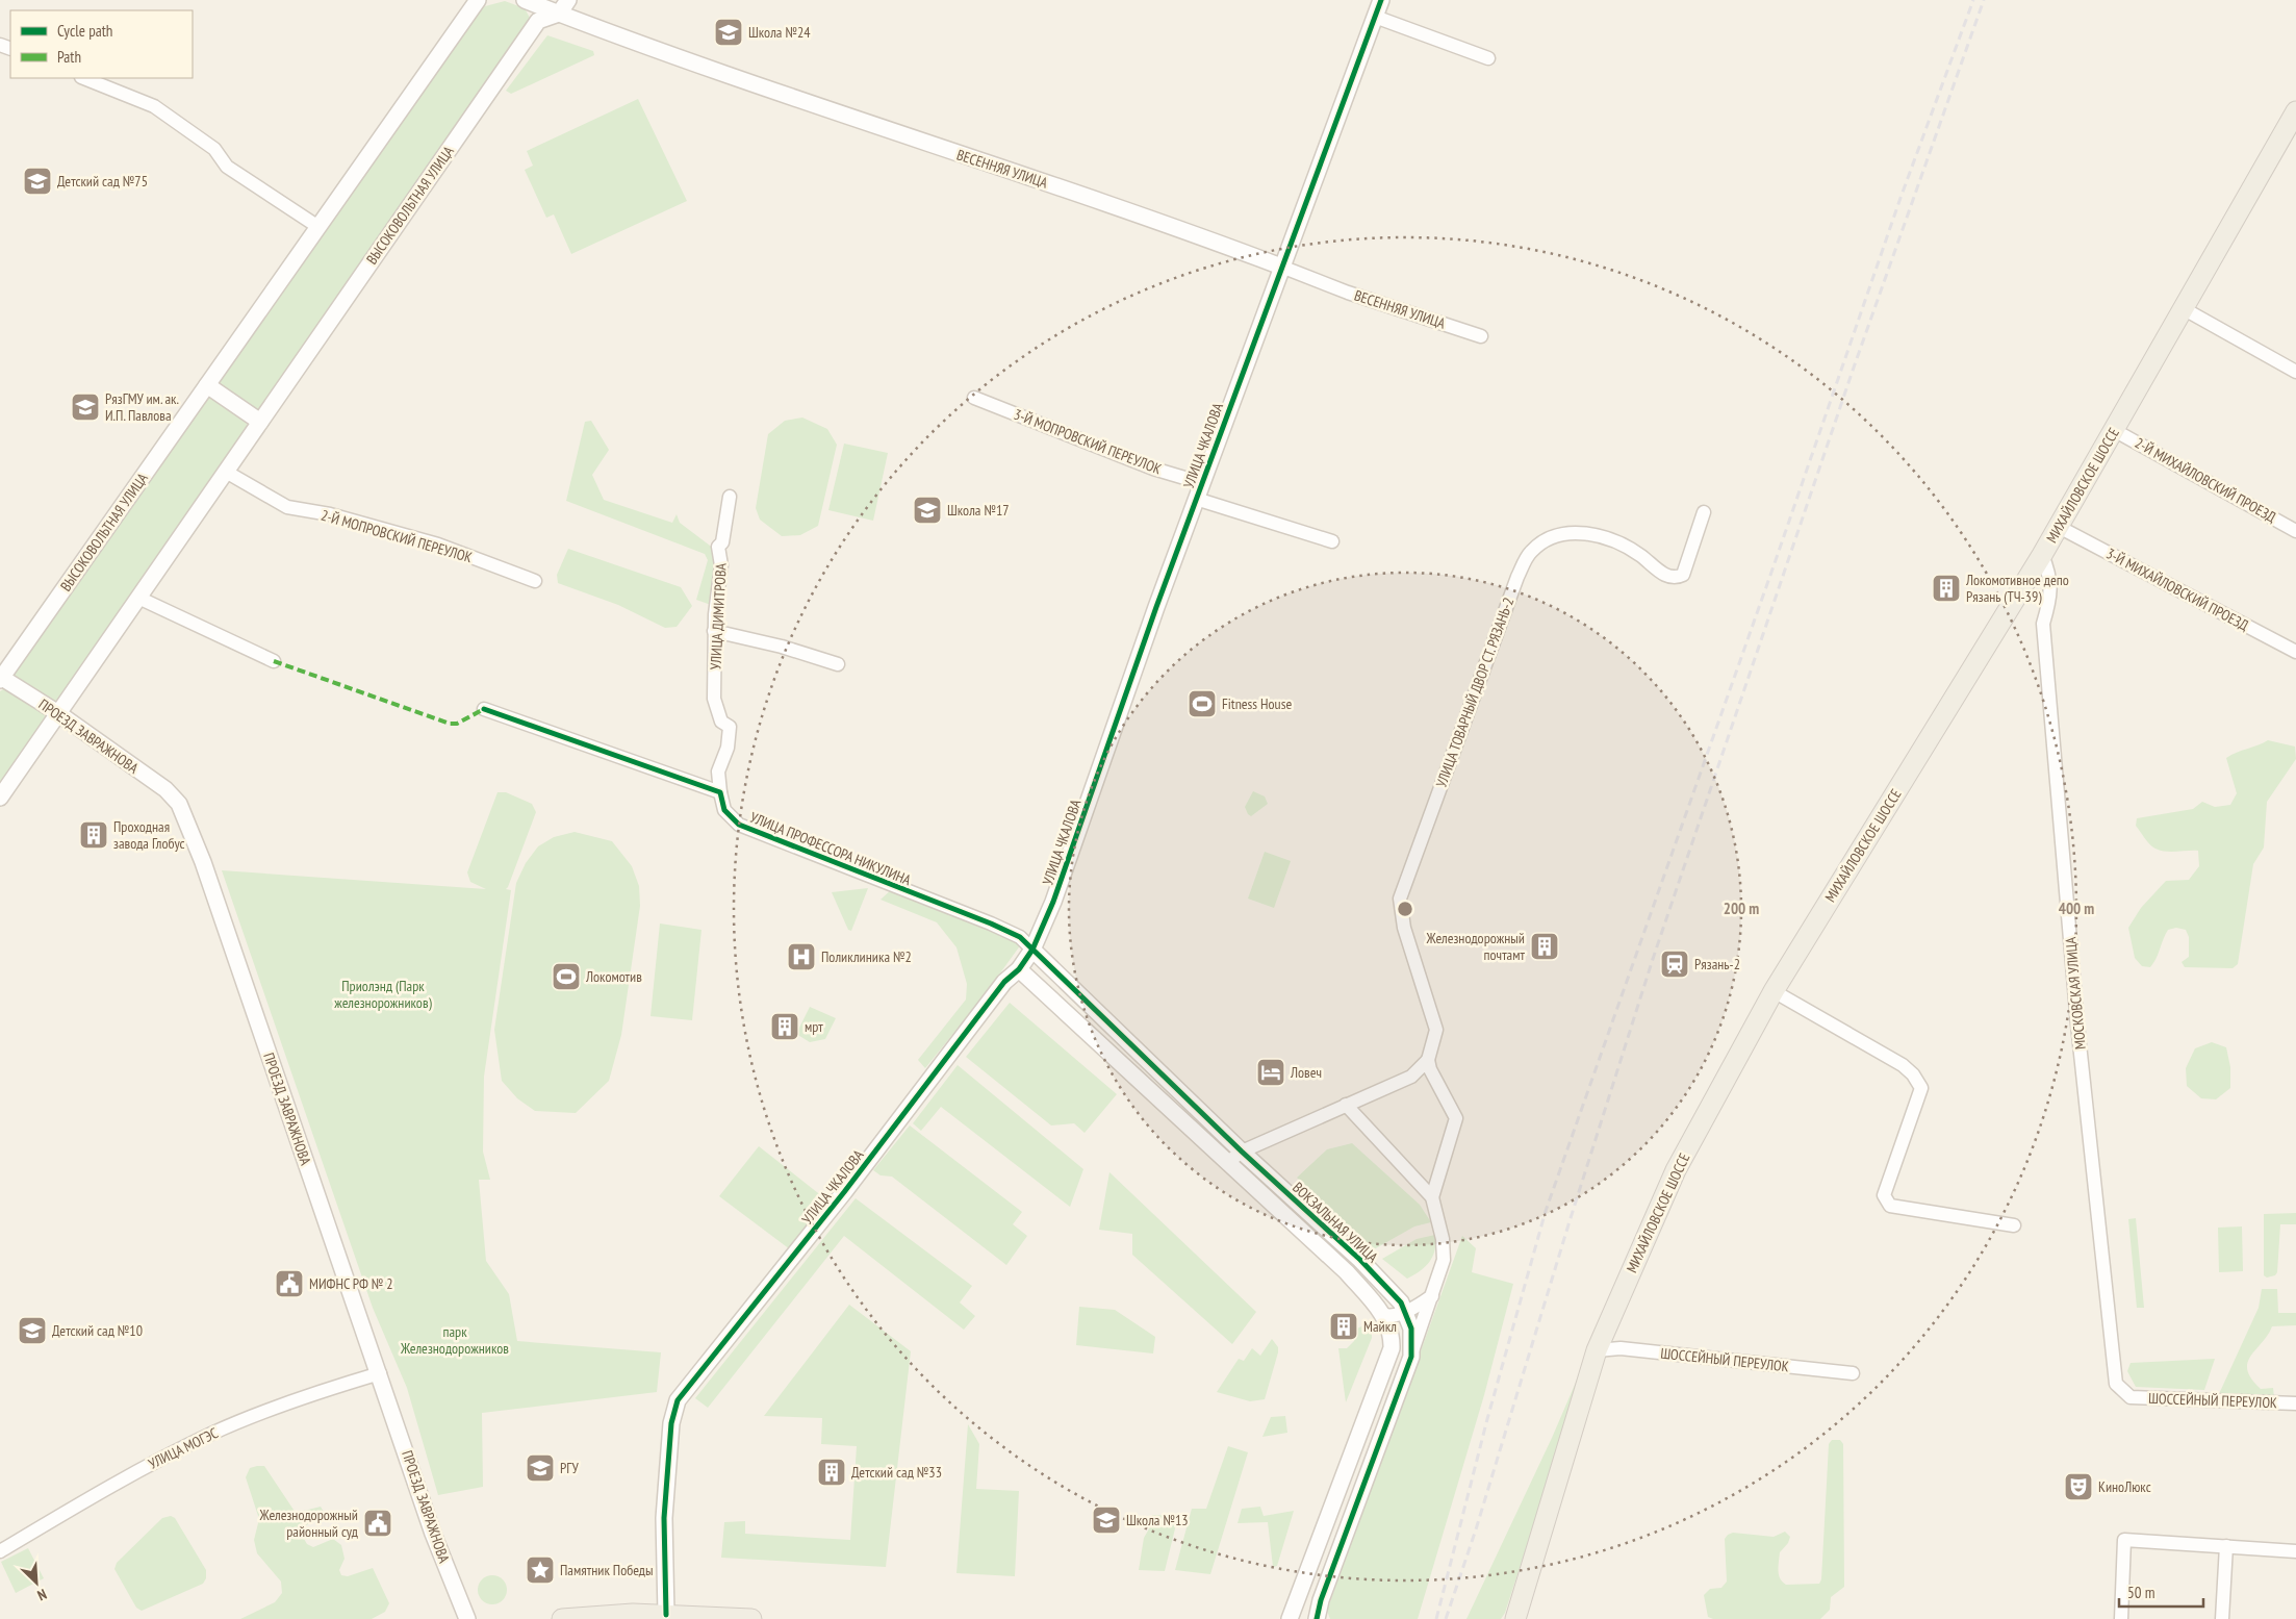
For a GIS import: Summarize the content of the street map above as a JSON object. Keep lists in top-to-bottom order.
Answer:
{
  "streets": {
    "main road": ["МИХАЙЛОВСКОЕ ШОССЕ"],
    "street": [
      "ВЕСЕННЯЯ УЛИЦА",
      "ВЫСОКОВОЛЬТНАЯ УЛИЦА",
      "3-Й МОПРОВСКИЙ ПЕРЕУЛОК",
      "УЛИЦА ЧКАЛОВА",
      "2-Й МИХАЙЛОВСКИЙ ПРОЕЗД",
      "2-Й МОПРОВСКИЙ ПЕРЕУЛОК",
      "3-Й МИХАЙЛОВСКИЙ ПРОЕЗД",
      "УЛИЦА ДИМИТРОВА",
      "УЛИЦА ТОВАРНЫЙ ДВОР СТ. РЯЗАНЬ-2",
      "ПРОЕЗД ЗАВРАЖНОВА",
      "УЛИЦА ПРОФЕССОРА НИКУЛИНА",
      "МОСКОВСКАЯ УЛИЦА",
      "ВОКЗАЛЬНАЯ УЛИЦА",
      "ШОССЕЙНЫЙ ПЕРЕУЛОК",
      "УЛИЦА МОГЭС"
    ]
  },
  "crossings": [
    ["ВЕСЕННЯЯ УЛИЦА", "ВЫСОКОВОЛЬТНАЯ УЛИЦА"],
    ["ВЕСЕННЯЯ УЛИЦА", "УЛИЦА ЧКАЛОВА"],
    ["ВЫСОКОВОЛЬТНАЯ УЛИЦА", "2-Й МОПРОВСКИЙ ПЕРЕУЛОК"],
    ["ВЫСОКОВОЛЬТНАЯ УЛИЦА", "ПРОЕЗД ЗАВРАЖНОВА"],
    ["3-Й МОПРОВСКИЙ ПЕРЕУЛОК", "УЛИЦА ЧКАЛОВА"],
    ["УЛИЦА ЧКАЛОВА", "УЛИЦА ПРОФЕССОРА НИКУЛИНА"],
    ["УЛИЦА ЧКАЛОВА", "ВОКЗАЛЬНАЯ УЛИЦА"],
    ["2-Й МИХАЙЛОВСКИЙ ПРОЕЗД", "МИХАЙЛОВСКОЕ ШОССЕ"],
    ["МИХАЙЛОВСКОЕ ШОССЕ", "3-Й МИХАЙЛОВСКИЙ ПРОЕЗД"],
    ["МИХАЙЛОВСКОЕ ШОССЕ", "МОСКОВСКАЯ УЛИЦА"],
    ["МИХАЙЛОВСКОЕ ШОССЕ", "ШОССЕЙНЫЙ ПЕРЕУЛОК"],
    ["УЛИЦА ДИМИТРОВА", "УЛИЦА ПРОФЕССОРА НИКУЛИНА"],
    ["ПРОЕЗД ЗАВРАЖНОВА", "УЛИЦА МОГЭС"],
    ["УЛИЦА ПРОФЕССОРА НИКУЛИНА", "ВОКЗАЛЬНАЯ УЛИЦА"],
    ["МОСКОВСКАЯ УЛИЦА", "ШОССЕЙНЫЙ ПЕРЕУЛОК"]
  ],
  "parks": ["Приолэнд (Парк железнорожников)", "парк Железнодорожников"],
  "places": {
    "school or university": [
      "Школа №24",
      "Детский сад №75",
      "РязГМУ им. ак. И.П. Павлова",
      "Школа №17",
      "Детский сад №10",
      "РГУ",
      "Школа №13"
    ],
    "building": [
      "Локомотивное депо Рязань (ТЧ-39)",
      "Проходная завода Глобус",
      "Железнодорожный почтамт",
      "мрт",
      "Майкл",
      "Детский сад №33"
    ],
    "sports": ["Fitness House", "Локомотив"],
    "hospital": ["Поликлиника №2"],
    "station": ["Рязань-2"],
    "hotel": ["Ловеч"],
    "public building": ["МИФНС РФ № 2", "Железнодорожный районный суд"],
    "theatre": ["КиноЛюкс"],
    "place": ["Памятник Победы"]
  },
  "legend": ["Cycle path", "Path"],
  "scale_bar": "50 m",
  "north": "bottom right",
  "rings": ["200 m", "400 m"]
}
